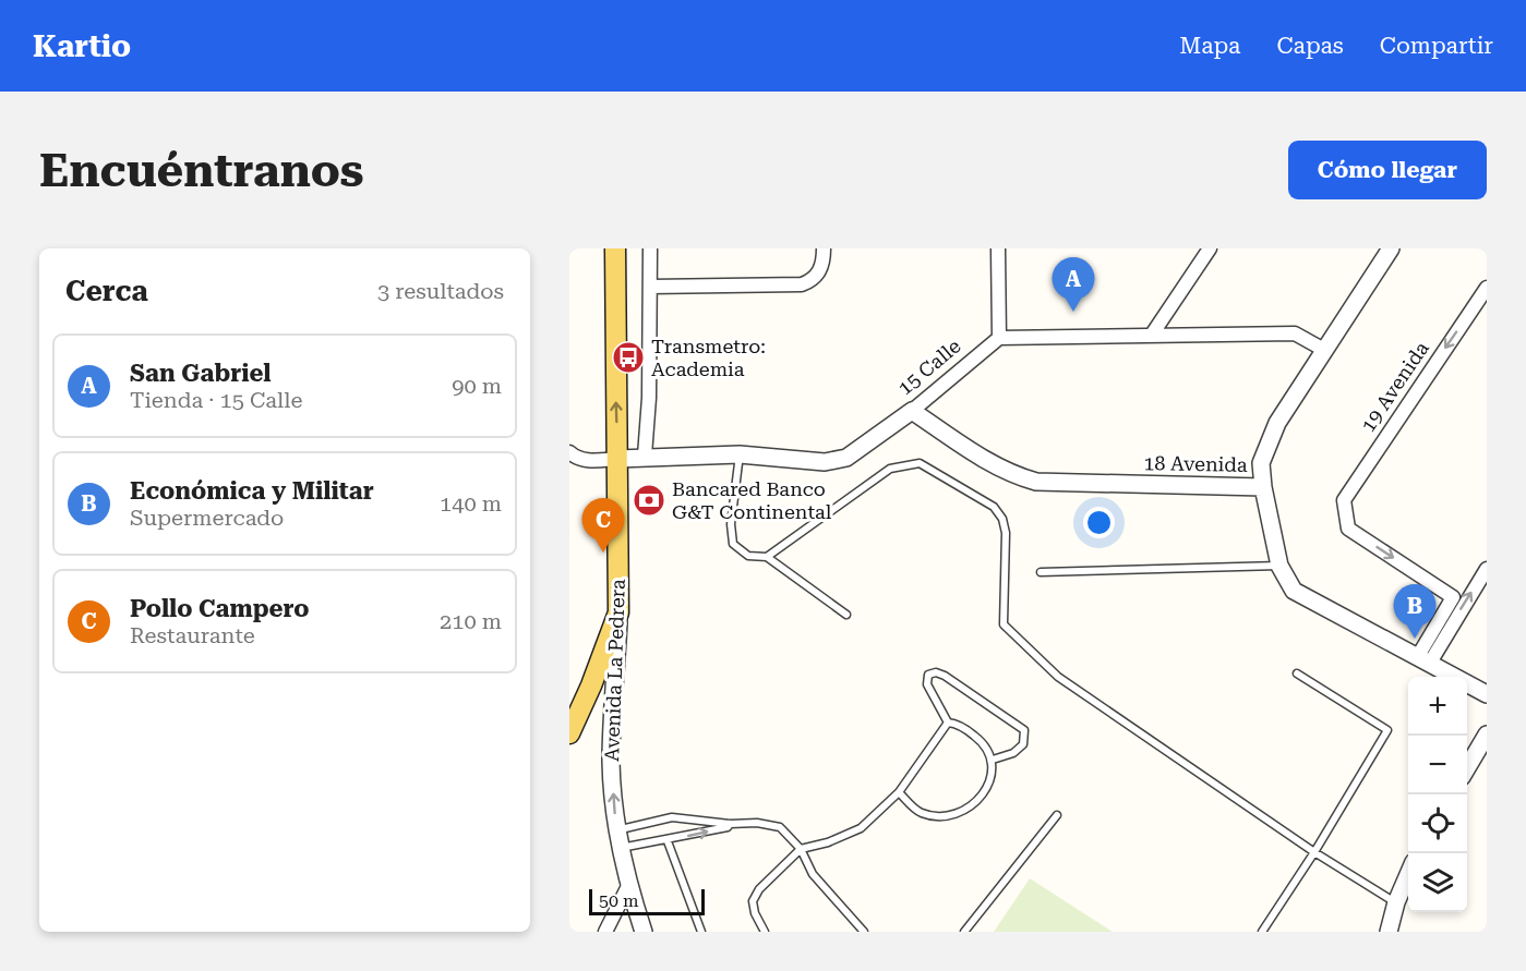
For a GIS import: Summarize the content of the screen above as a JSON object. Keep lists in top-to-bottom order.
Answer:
{
  "streets": {
    "main road": ["Avenida La Pedrera"],
    "street": ["15 Calle", "19 Avenida", "18 Avenida"]
  },
  "crossings": [
    ["15 Calle", "18 Avenida"],
    ["15 Calle", "Avenida La Pedrera"]
  ],
  "places": {
    "bus stop": ["Transmetro: Academia"],
    "bank": ["Bancared Banco G&T Continental"]
  },
  "scale_bar": "50 m",
  "page": {
    "header": "Kartio",
    "nav": ["Mapa", "Capas", "Compartir"],
    "buttons": "Cómo llegar",
    "title": "Encuéntranos",
    "heading": ["Cerca", "3 resultados"],
    "pins": ["A", "C", "B"],
    "list": [
      {
        "mark": "A",
        "name": "San Gabriel",
        "note": "Tienda · 15 Calle",
        "value": "90 m"
      },
      {
        "mark": "B",
        "name": "Económica y Militar",
        "note": "Supermercado",
        "value": "140 m"
      },
      {
        "mark": "C",
        "name": "Pollo Campero",
        "note": "Restaurante",
        "value": "210 m"
      }
    ],
    "map_buttons": ["+", "−"],
    "scale": "50 m"
  }
}
